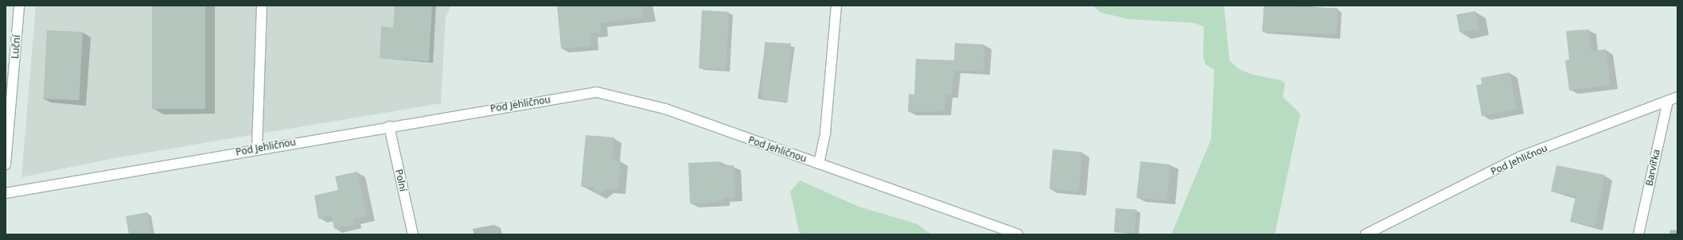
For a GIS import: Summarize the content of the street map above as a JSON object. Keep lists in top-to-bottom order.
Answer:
{
  "streets": {
    "street": [
      "Luční",
      "Pod Jehličnou",
      "Barvířka",
      "Polní"
    ]
  },
  "crossings": [
    ["Pod Jehličnou", "Barvířka"],
    ["Pod Jehličnou", "Polní"]
  ]
}
